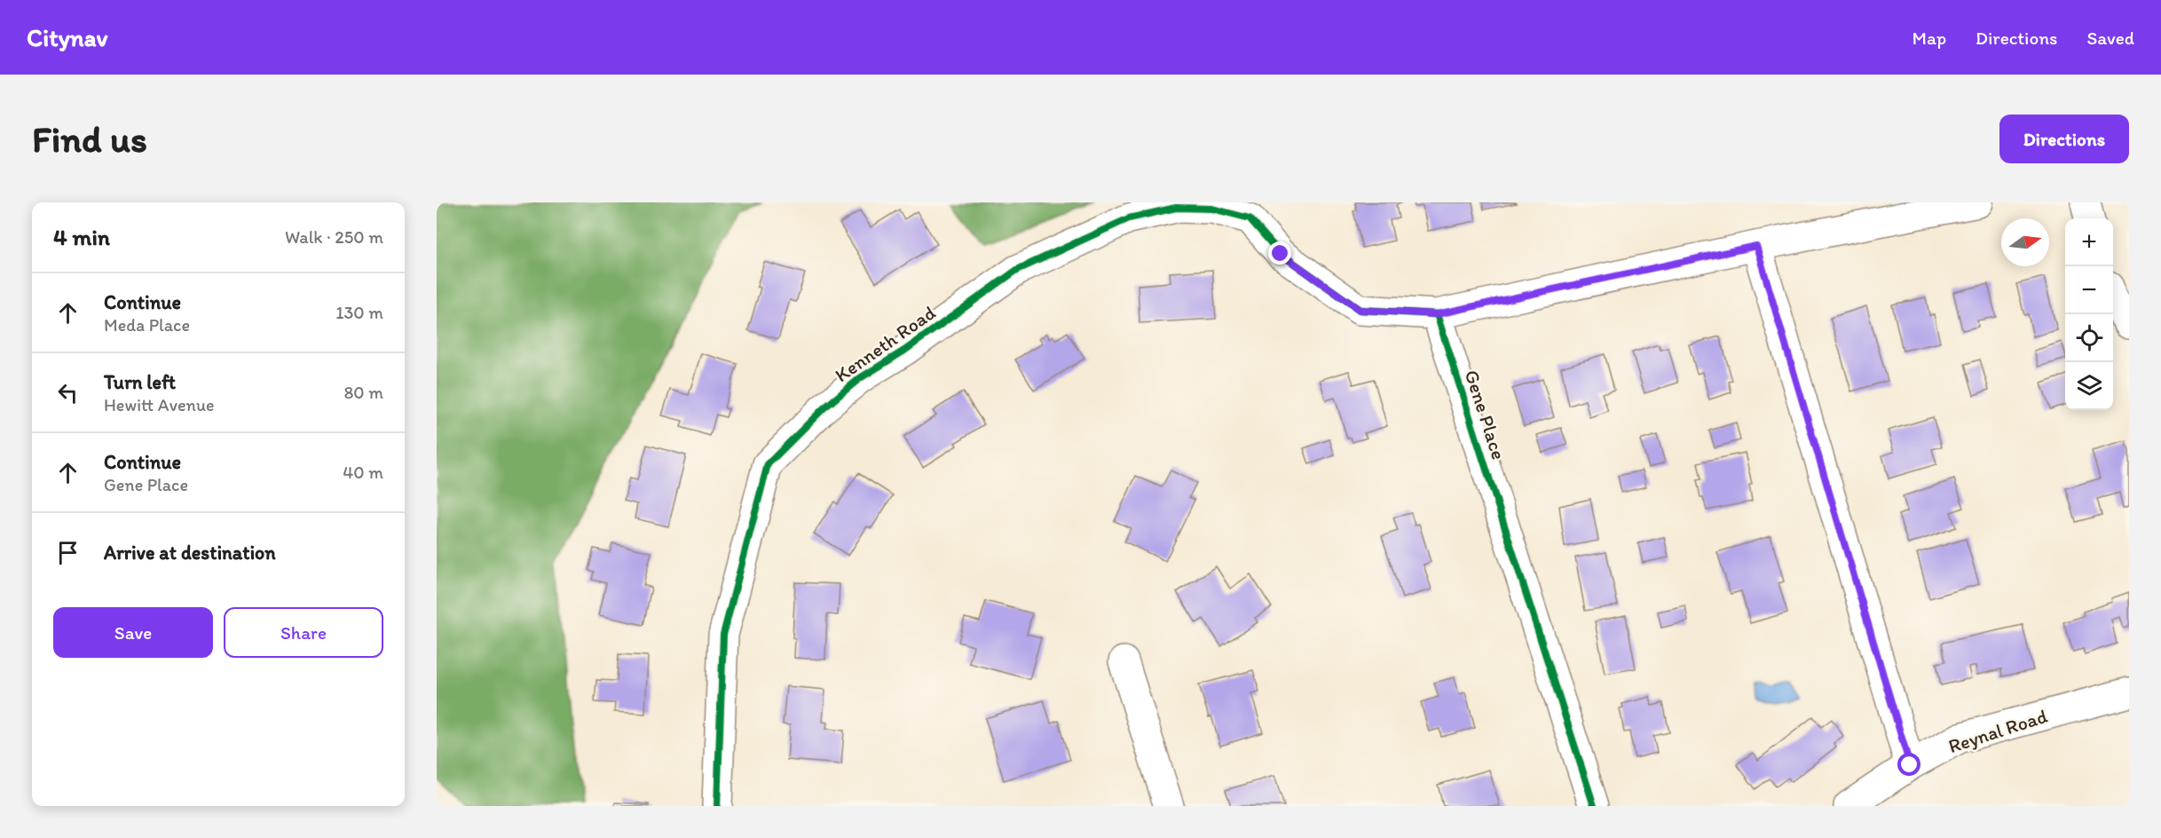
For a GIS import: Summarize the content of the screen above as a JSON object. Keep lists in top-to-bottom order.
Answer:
{
  "streets": {
    "street": ["Kenneth Road", "Gene Place", "Reynal Road"]
  },
  "crossings": [
    ["Kenneth Road", "Gene Place"]
  ],
  "north": "right",
  "page": {
    "header": "Citynav",
    "nav": ["Map", "Directions", "Saved"],
    "buttons": [
      "Directions",
      ["Save", "Share"]
    ],
    "title": "Find us",
    "heading": ["4 min", "Walk · 250 m"],
    "map_buttons": ["+", "−"],
    "list": [
      ["Continue", "Meda Place", "130 m"],
      ["Turn left", "Hewitt Avenue", "80 m"],
      ["Continue", "Gene Place", "40 m"],
      "Arrive at destination"
    ]
  }
}
